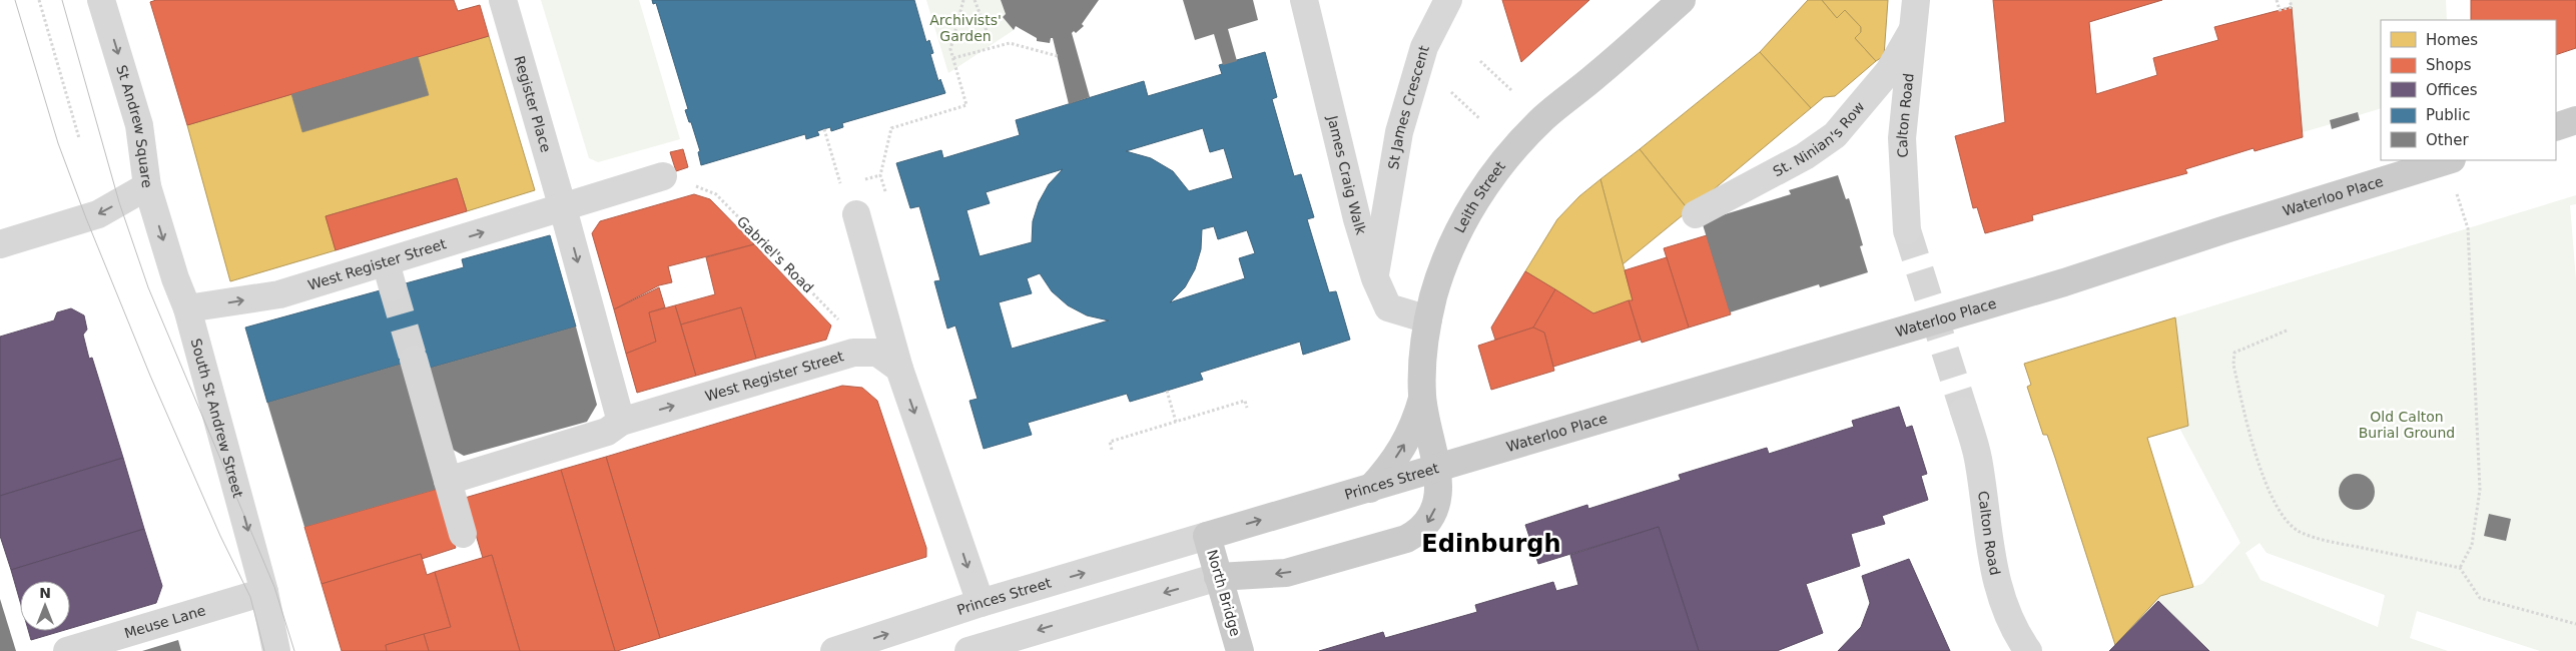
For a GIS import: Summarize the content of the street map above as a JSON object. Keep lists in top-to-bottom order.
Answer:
{
  "streets": {
    "main road": [
      "Waterloo Place",
      "Leith Street",
      "Princes Street",
      "North Bridge"
    ],
    "street": [
      "Register Place",
      "St James Crescent",
      "Calton Road",
      "St Andrew Square",
      "St. Ninian's Row",
      "James Craig Walk",
      "West Register Street",
      "South St Andrew Street",
      "Meuse Lane"
    ],
    "path": ["Gabriel's Road"]
  },
  "crossings": [
    ["Register Place", "West Register Street"],
    ["St James Crescent", "James Craig Walk"],
    ["Calton Road", "St. Ninian's Row"],
    ["St Andrew Square", "South St Andrew Street"],
    ["James Craig Walk", "Leith Street"],
    ["Waterloo Place", "Leith Street"],
    ["Waterloo Place", "Princes Street"],
    ["Leith Street", "Princes Street"],
    ["Gabriel's Road", "West Register Street"],
    ["West Register Street", "South St Andrew Street"],
    ["South St Andrew Street", "Meuse Lane"],
    ["Princes Street", "North Bridge"]
  ],
  "districts": ["Edinburgh"],
  "parks": ["Archivists' Garden", "Old Calton Burial Ground"],
  "legend": [
    "Homes",
    "Shops",
    "Offices",
    "Public",
    "Other"
  ],
  "north": "top"
}
